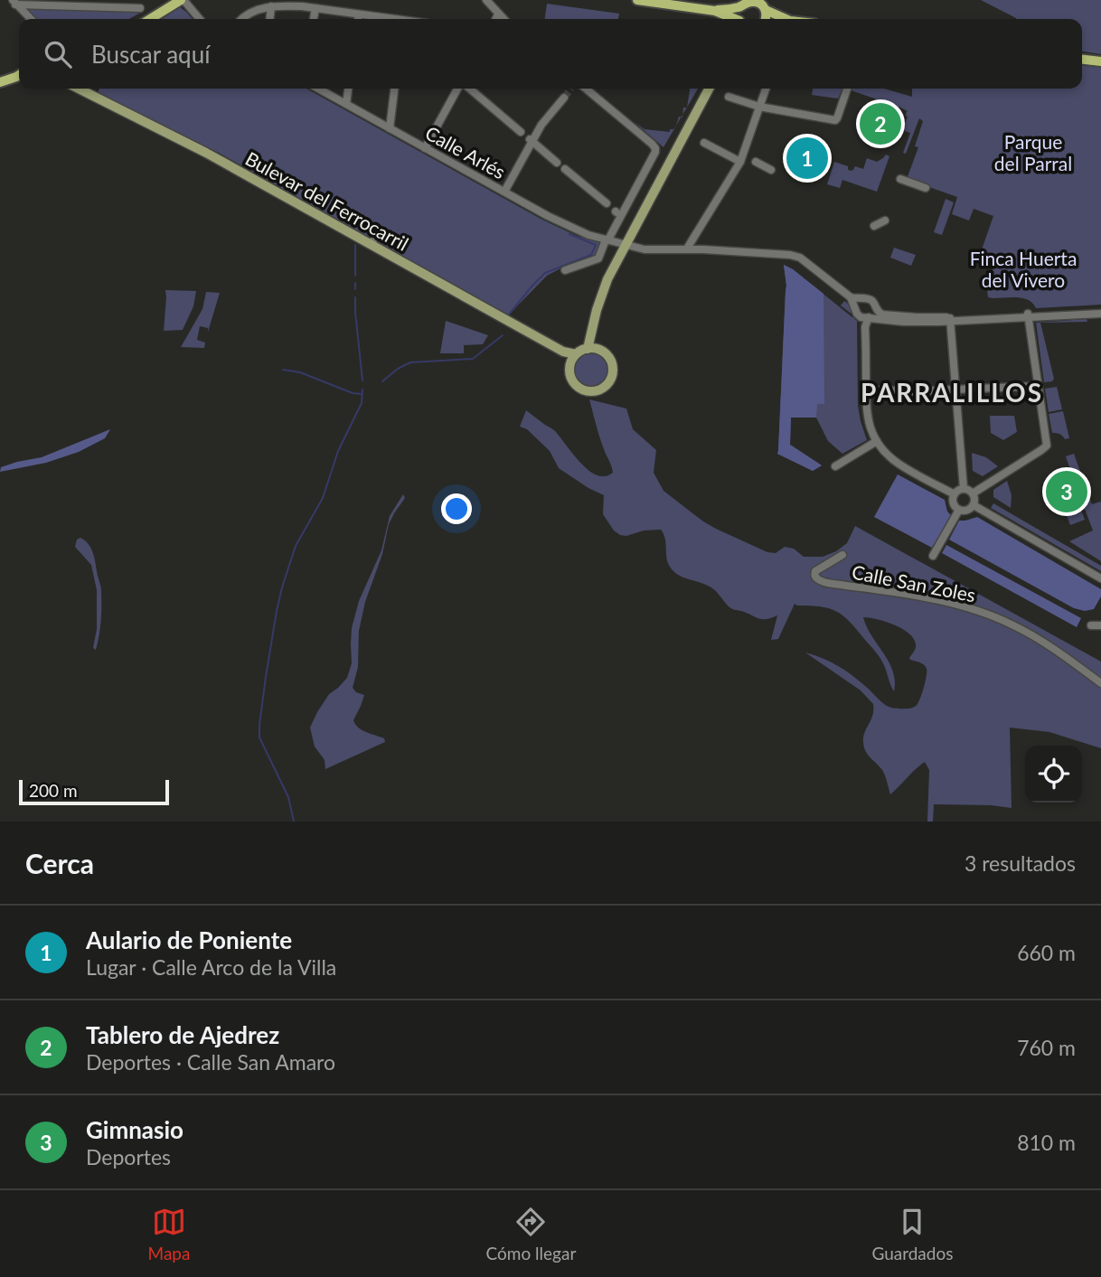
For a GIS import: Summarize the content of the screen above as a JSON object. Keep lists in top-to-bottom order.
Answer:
{
  "streets": {
    "main road": ["Bulevar del Ferrocarril"],
    "street": ["Calle Arlés", "Calle San Zoles"]
  },
  "districts": ["PARRALILLOS"],
  "parks": ["Parque del Parral", "Finca Huerta del Vivero"],
  "scale_bar": "200 m",
  "page": {
    "search": "Buscar aquí",
    "pins": ["2", "1", "3"],
    "scale": "200 m",
    "heading": ["Cerca", "3 resultados"],
    "list": [
      {
        "mark": "1",
        "name": "Aulario de Poniente",
        "note": "Lugar · Calle Arco de la Villa",
        "value": "660 m"
      },
      {
        "mark": "2",
        "name": "Tablero de Ajedrez",
        "note": "Deportes · Calle San Amaro",
        "value": "760 m"
      },
      {
        "mark": "3",
        "name": "Gimnasio",
        "note": "Deportes",
        "value": "810 m"
      }
    ],
    "nav": ["Mapa", "Cómo llegar", "Guardados"]
  }
}
